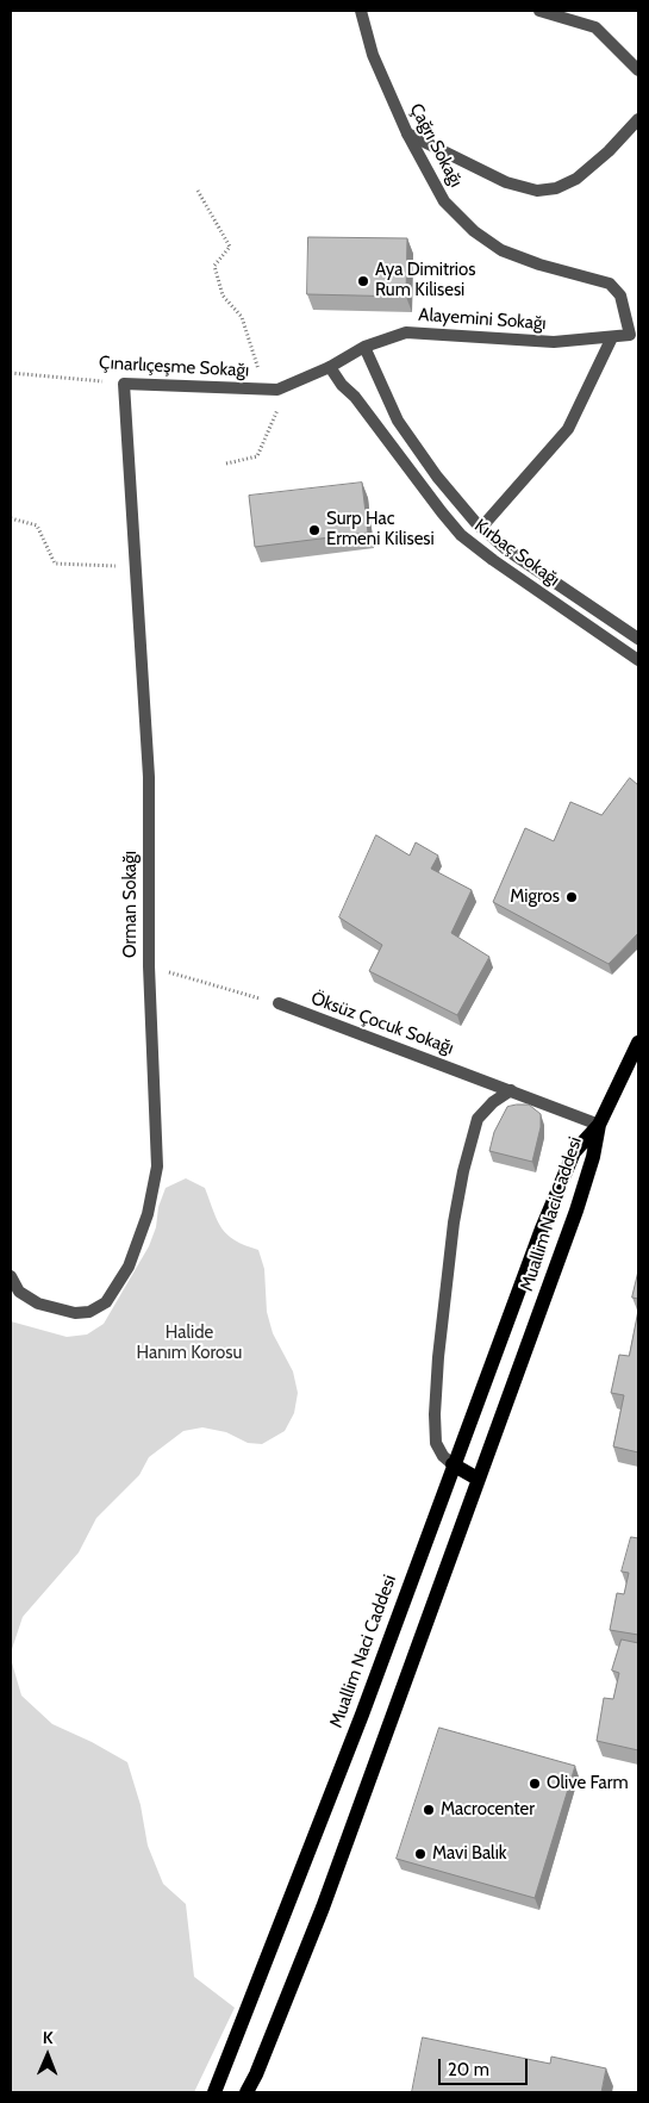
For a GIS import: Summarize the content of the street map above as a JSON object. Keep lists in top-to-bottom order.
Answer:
{
  "streets": {
    "main road": ["Muallim Naci Caddesi"],
    "street": [
      "Çağrı Sokağı",
      "Alayemini Sokağı",
      "Çınarlıçeşme Sokağı",
      "Kırbaç Sokağı",
      "Orman Sokağı",
      "Öksüz Çocuk Sokağı"
    ]
  },
  "crossings": [
    ["Çağrı Sokağı", "Alayemini Sokağı"],
    ["Alayemini Sokağı", "Çınarlıçeşme Sokağı"],
    ["Alayemini Sokağı", "Kırbaç Sokağı"],
    ["Çınarlıçeşme Sokağı", "Kırbaç Sokağı"],
    ["Çınarlıçeşme Sokağı", "Orman Sokağı"],
    ["Öksüz Çocuk Sokağı", "Muallim Naci Caddesi"]
  ],
  "parks": ["Halide Hanım Korosu"],
  "places": [
    "Aya Dimitrios Rum Kilisesi",
    "Surp Hac Ermeni Kilisesi",
    "Migros",
    "Olive Farm",
    "Macrocenter",
    "Mavi Balık"
  ],
  "scale_bar": "20 m",
  "north": "top"
}
